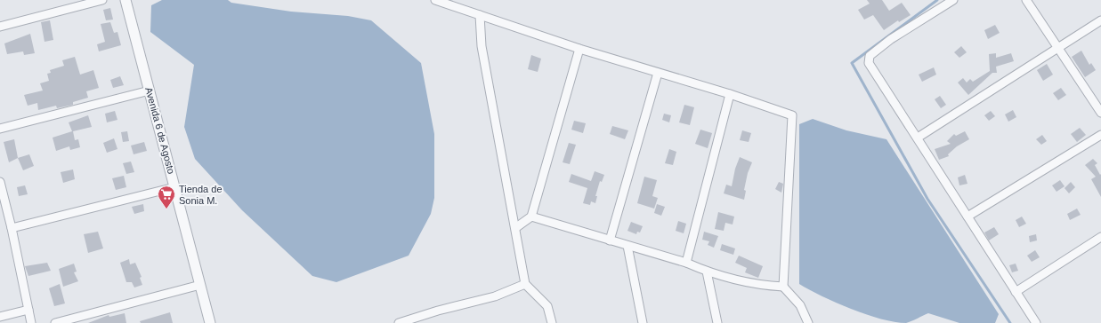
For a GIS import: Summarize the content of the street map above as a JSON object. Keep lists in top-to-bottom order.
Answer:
{
  "streets": {
    "street": ["Avenida 6 de Agosto"]
  },
  "places": {
    "supermarket": ["Tienda de Sonia M."]
  }
}
